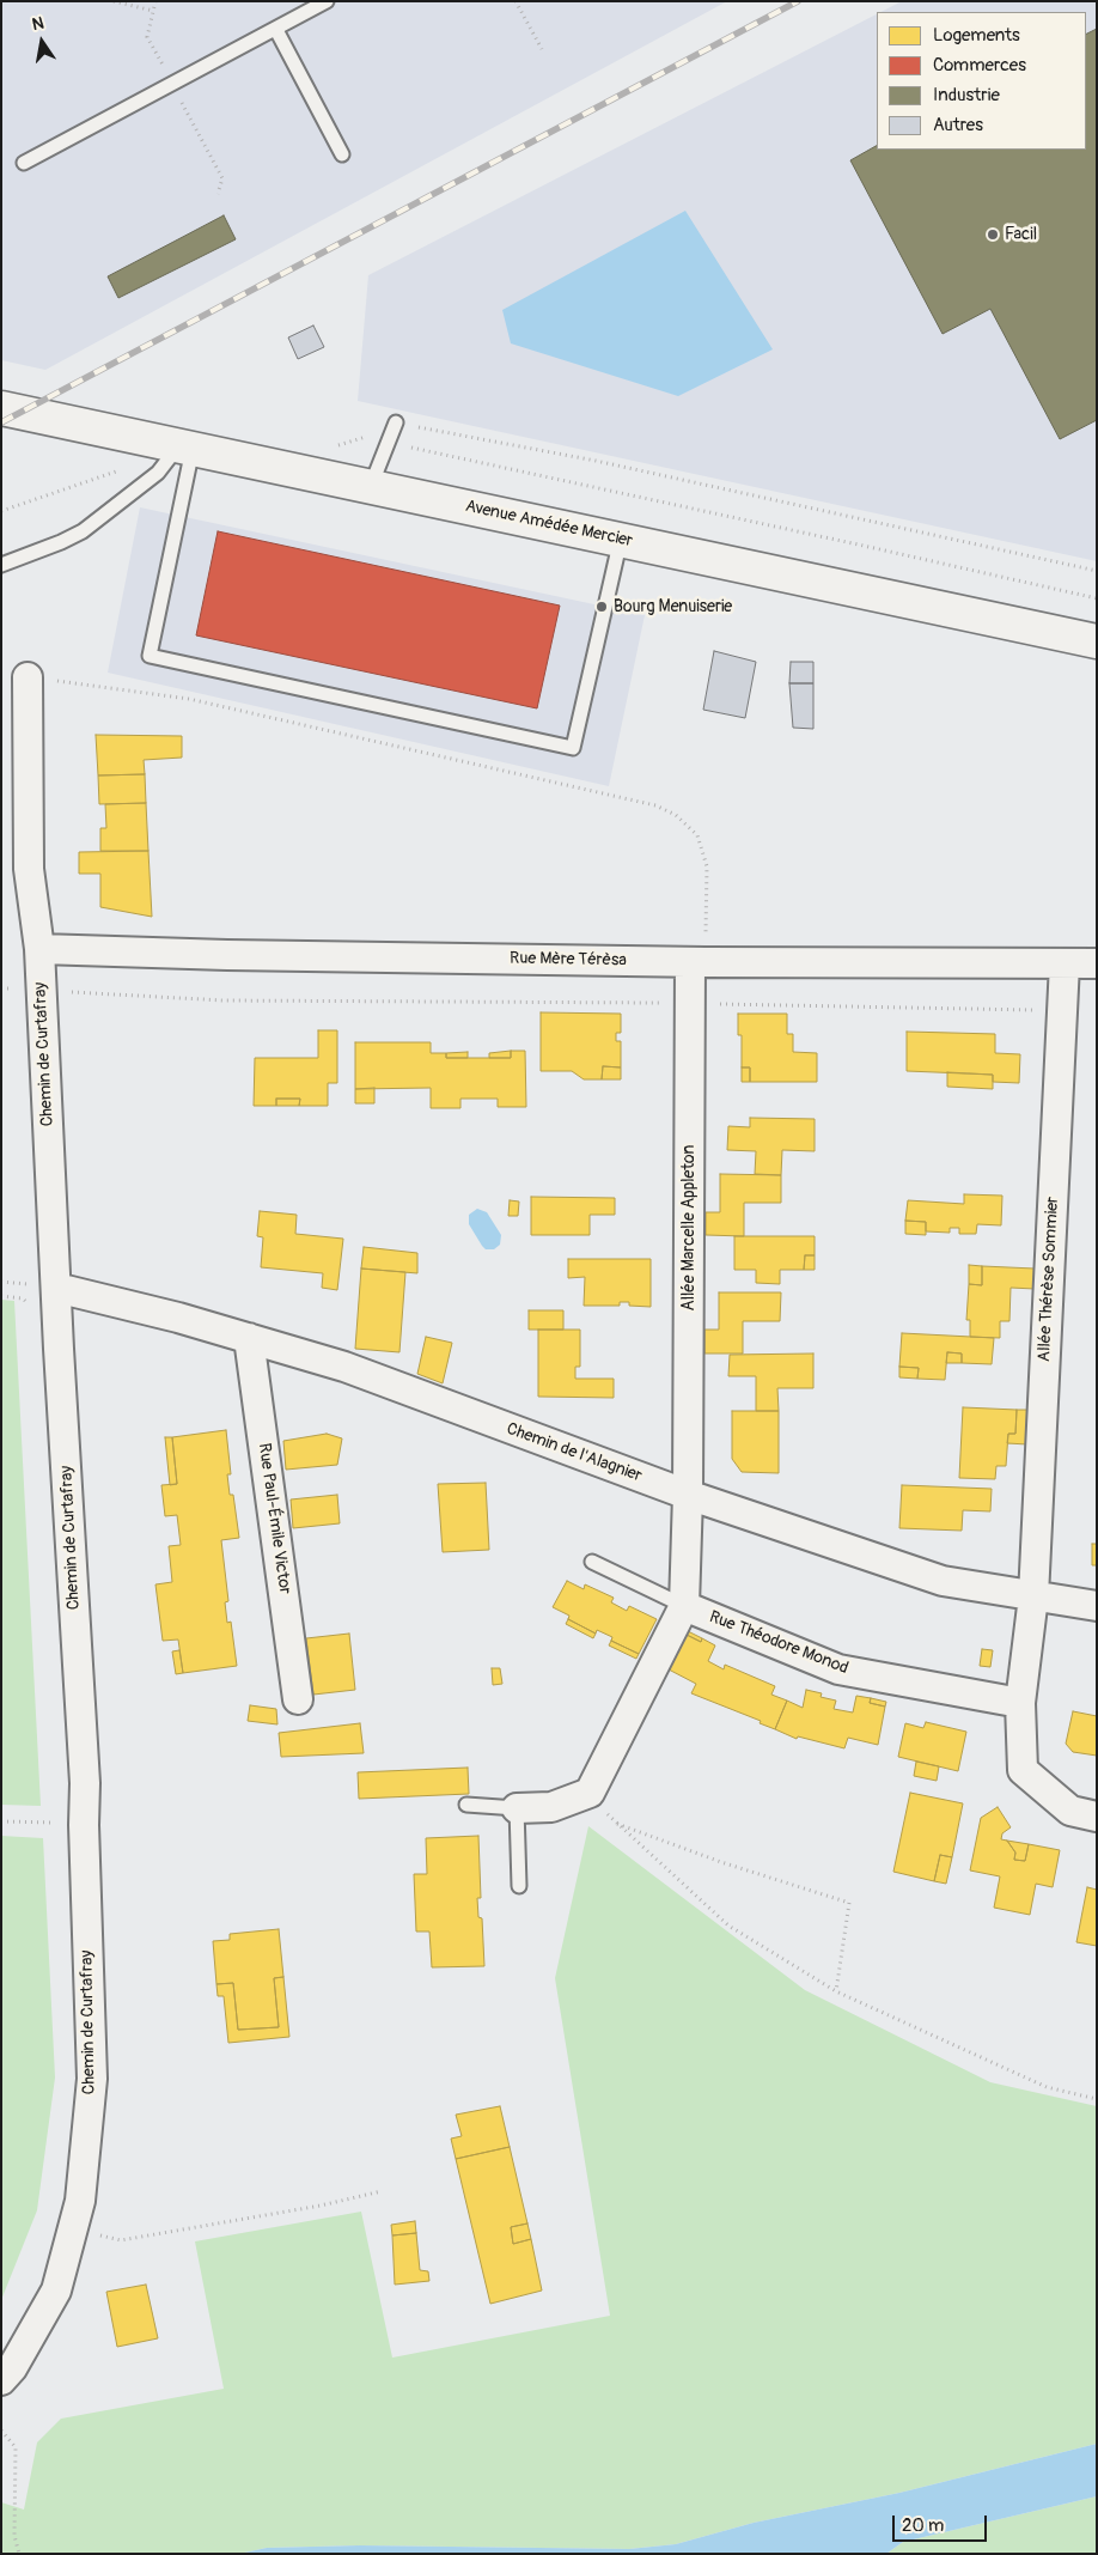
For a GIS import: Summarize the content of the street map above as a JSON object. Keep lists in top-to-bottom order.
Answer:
{
  "streets": {
    "main road": ["Avenue Amédée Mercier"],
    "street": [
      "Rue Mère Térèsa",
      "Chemin de Curtafray",
      "Allée Marcelle Appleton",
      "Allée Thérèse Sommier",
      "Chemin de l'Alagnier",
      "Rue Paul-Émile Victor",
      "Rue Théodore Monod"
    ]
  },
  "crossings": [
    ["Rue Mère Térèsa", "Chemin de Curtafray"],
    ["Rue Mère Térèsa", "Allée Marcelle Appleton"],
    ["Rue Mère Térèsa", "Allée Thérèse Sommier"],
    ["Chemin de Curtafray", "Chemin de l'Alagnier"],
    ["Allée Marcelle Appleton", "Chemin de l'Alagnier"],
    ["Allée Thérèse Sommier", "Chemin de l'Alagnier"],
    ["Allée Thérèse Sommier", "Rue Théodore Monod"],
    ["Chemin de l'Alagnier", "Rue Paul-Émile Victor"]
  ],
  "places": ["Facil", "Bourg Menuiserie"],
  "legend": [
    "Logements",
    "Commerces",
    "Industrie",
    "Autres"
  ],
  "scale_bar": "20 m",
  "north": "top"
}
